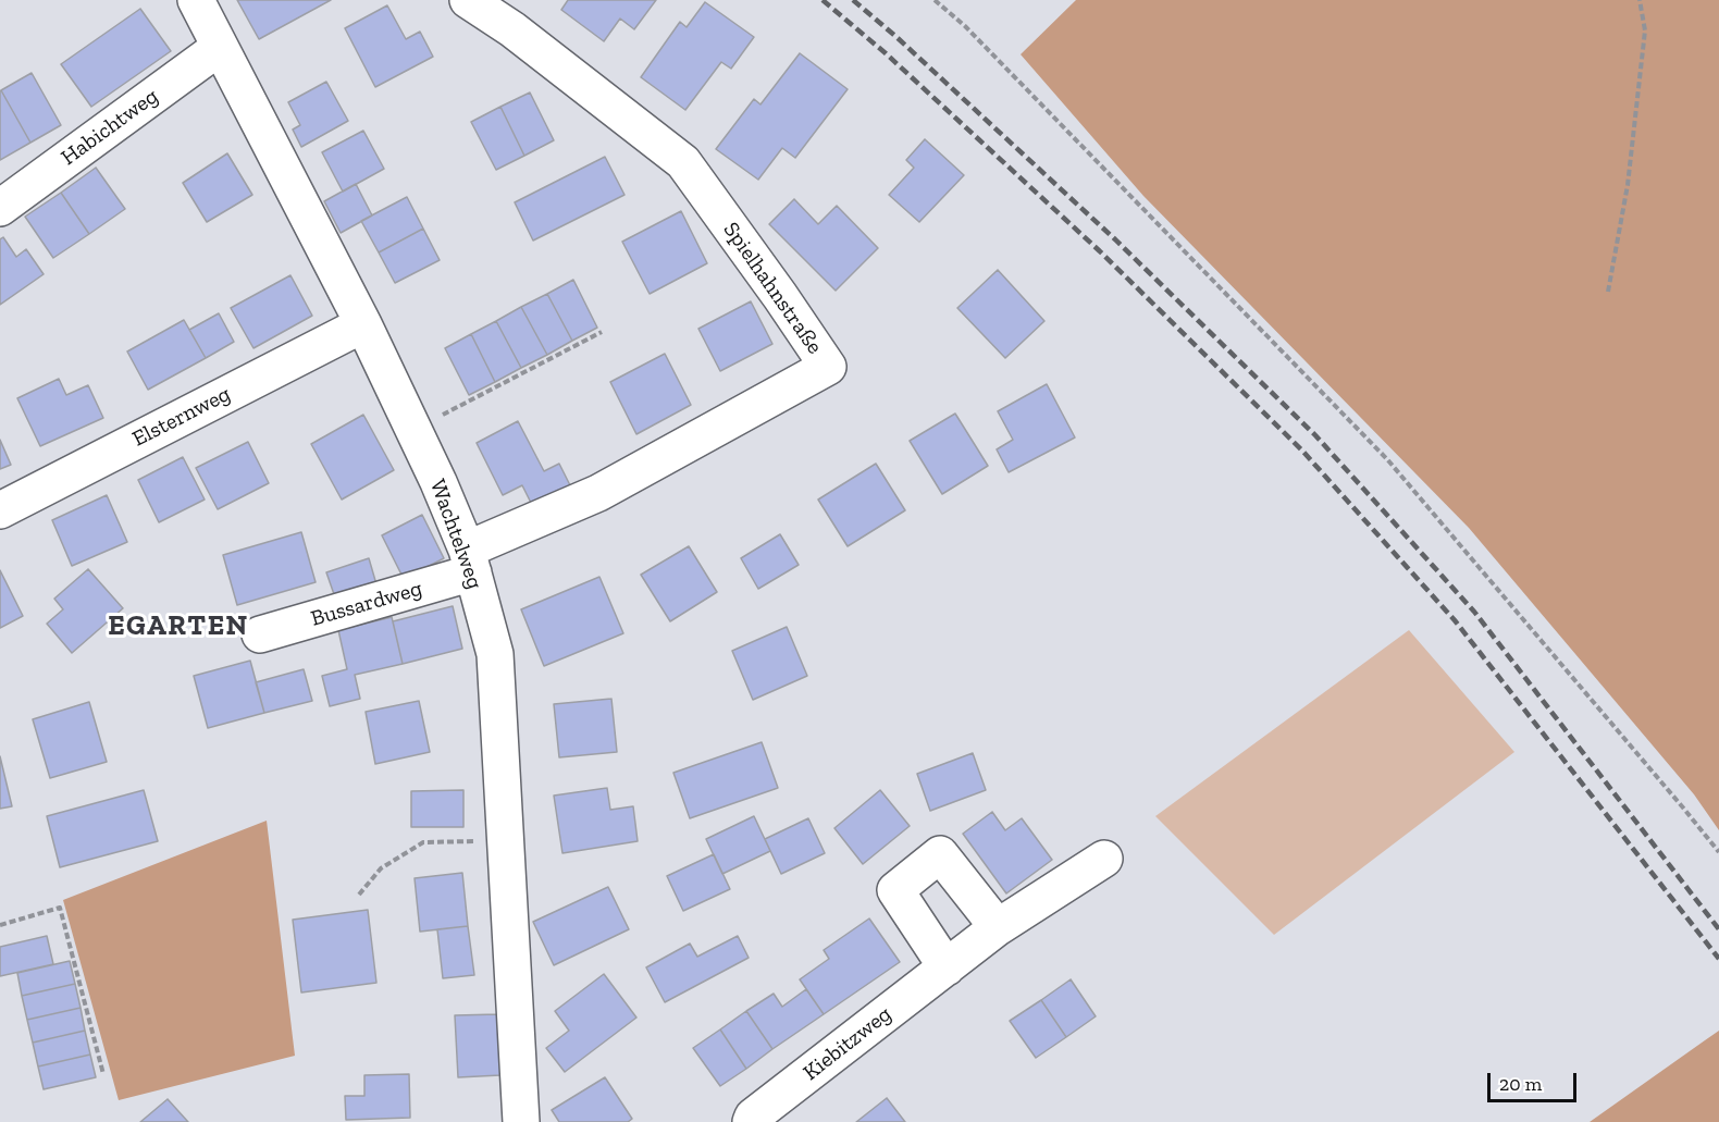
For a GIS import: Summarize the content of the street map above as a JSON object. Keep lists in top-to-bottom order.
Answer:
{
  "streets": {
    "street": [
      "Habichtweg",
      "Spielhahnstraße",
      "Elsternweg",
      "Wachtelweg",
      "Bussardweg",
      "Kiebitzweg"
    ]
  },
  "crossings": [
    ["Habichtweg", "Wachtelweg"],
    ["Spielhahnstraße", "Wachtelweg"],
    ["Spielhahnstraße", "Bussardweg"],
    ["Elsternweg", "Wachtelweg"],
    ["Wachtelweg", "Bussardweg"]
  ],
  "districts": ["EGARTEN"],
  "scale_bar": "20 m"
}
